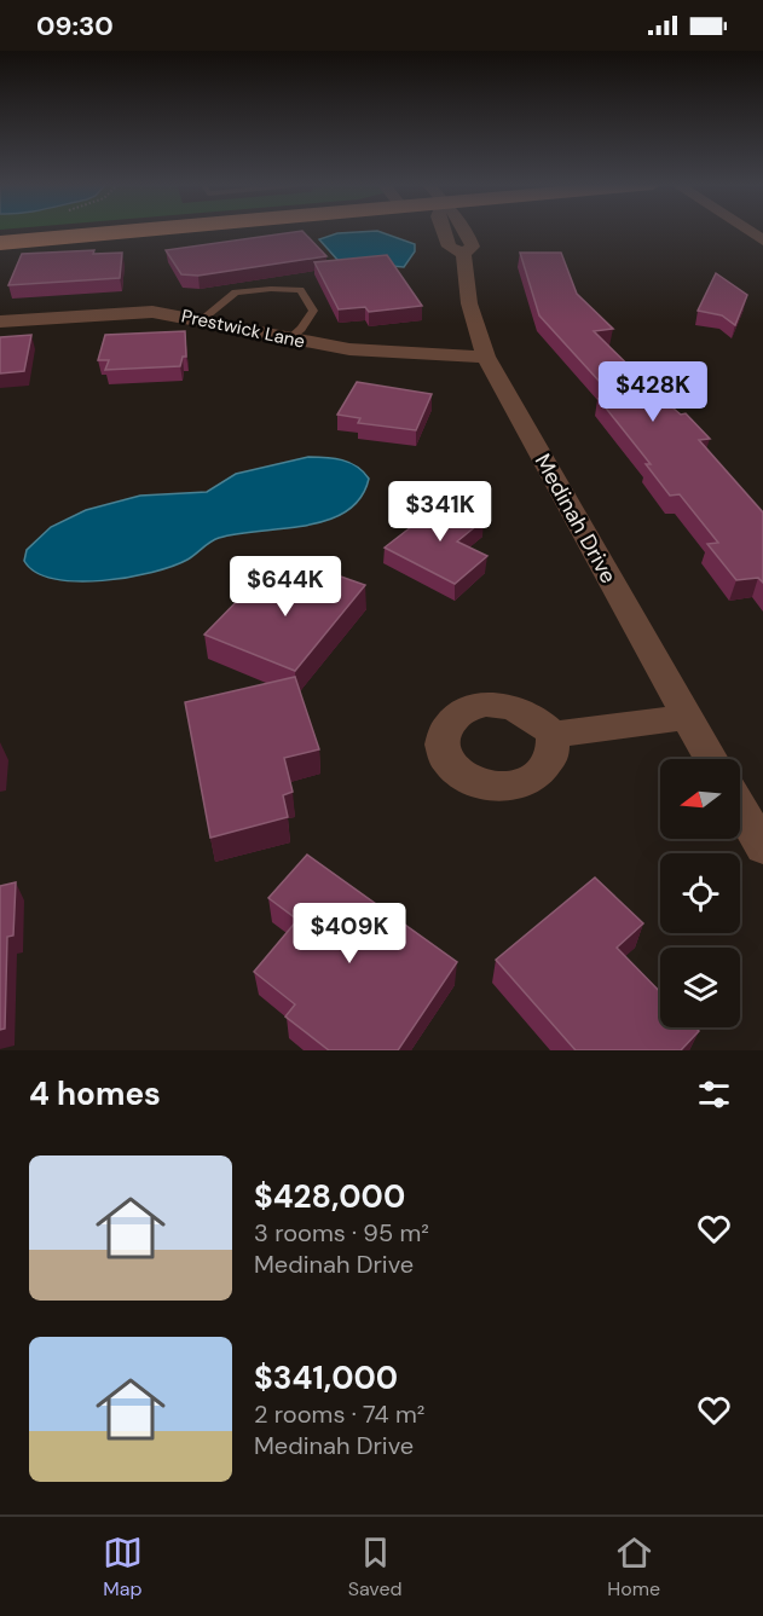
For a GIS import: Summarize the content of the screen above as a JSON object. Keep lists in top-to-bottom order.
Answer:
{
  "streets": {
    "street": ["Prestwick Lane", "Medinah Drive"]
  },
  "crossings": [
    ["Prestwick Lane", "Medinah Drive"]
  ],
  "north": "left",
  "page": {
    "status": "09:30",
    "price": [
      "$428K",
      "$341K",
      "$644K",
      "$409K"
    ],
    "heading": "4 homes",
    "list": [
      {
        "name": "$428,000",
        "note": "3 rooms · 95 m² · Medinah Drive"
      },
      {
        "name": "$341,000",
        "note": "2 rooms · 74 m² · Medinah Drive"
      }
    ],
    "tabs": ["Map", "Saved", "Home"]
  }
}
